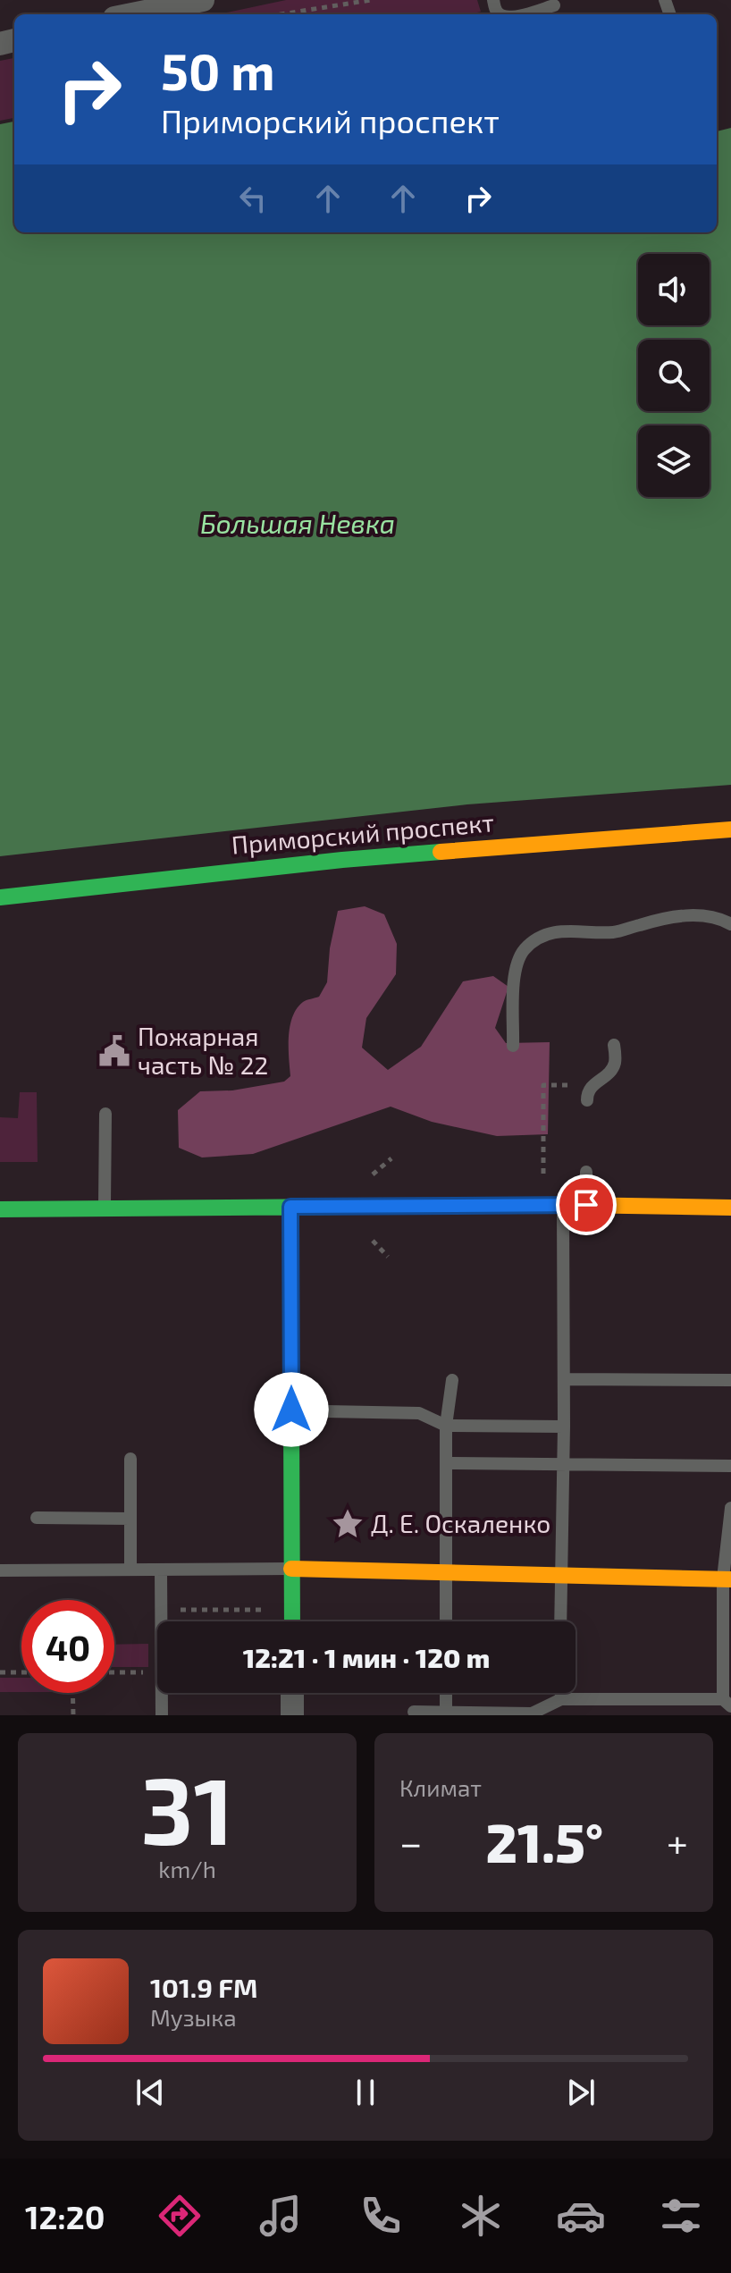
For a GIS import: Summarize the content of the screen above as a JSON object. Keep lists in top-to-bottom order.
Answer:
{
  "streets": {
    "main road": ["Приморский проспект"]
  },
  "water": ["Большая Невка"],
  "places": {
    "public building": ["Пожарная часть № 22"],
    "place": ["Д. Е. Оскаленко"]
  },
  "page": {
    "turn": ["50 m", "Приморский проспект"],
    "limit": "40",
    "trip": "12:21 · 1 мин · 120 m",
    "tile": [
      ["31", "km/h"],
      "Климат"
    ],
    "heat": ["−", "21.5°", "+"],
    "song": ["101.9 FM", "Музыка"],
    "tabs": "12:20"
  }
}
